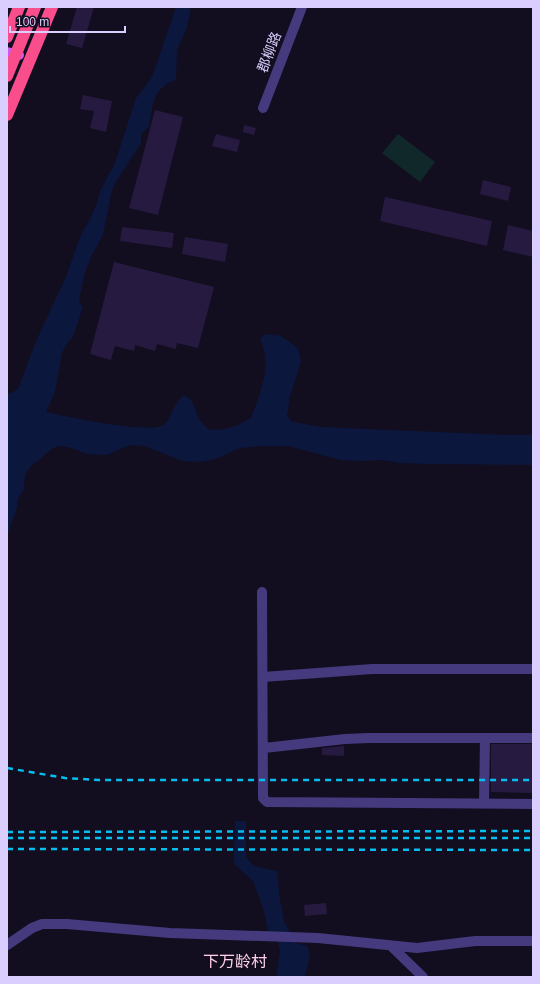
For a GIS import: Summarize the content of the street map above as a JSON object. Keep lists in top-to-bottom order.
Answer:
{
  "streets": {
    "street": ["郡柳路"]
  },
  "districts": ["下万龄村"],
  "scale_bar": "100 m"
}
